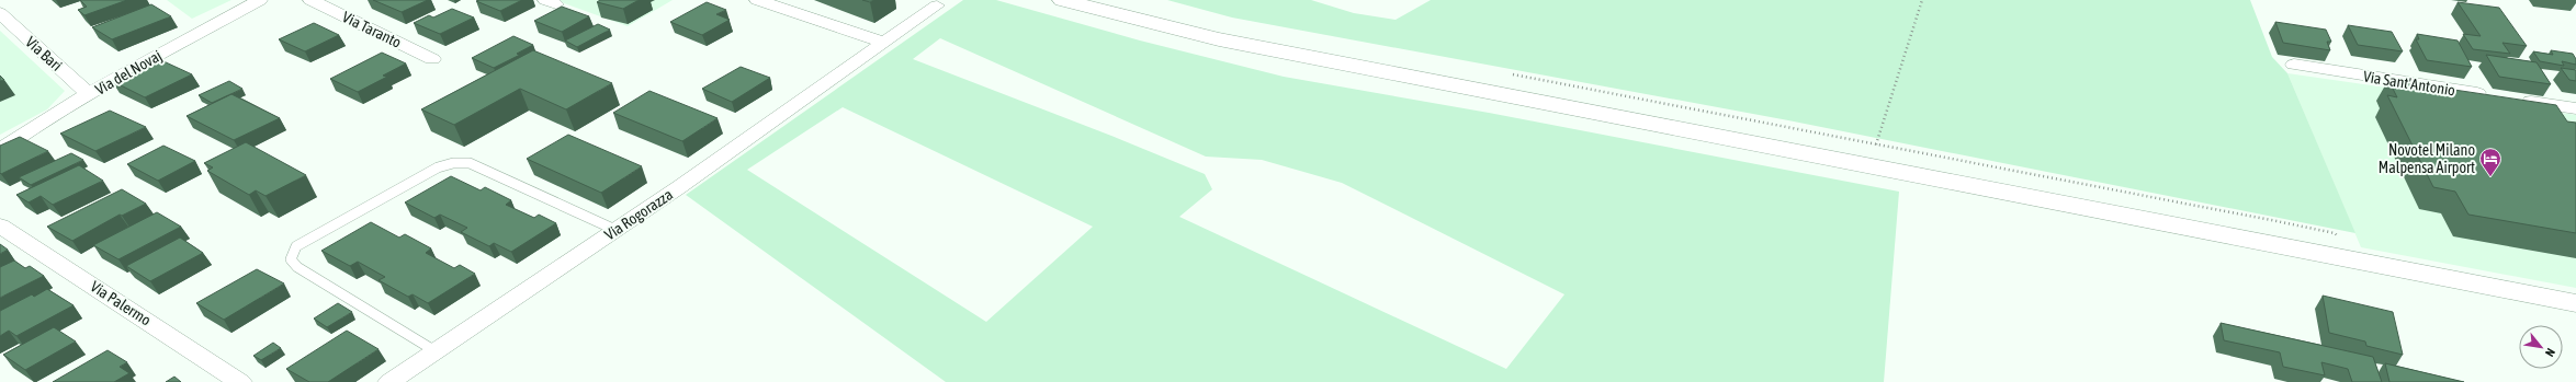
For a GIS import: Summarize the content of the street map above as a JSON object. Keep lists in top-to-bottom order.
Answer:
{
  "streets": {
    "street": [
      "Via Taranto",
      "Via Bari",
      "Via del Novaj",
      "Via Sant'Antonio",
      "Via Rogorazza",
      "Via Palermo"
    ]
  },
  "crossings": [
    ["Via Bari", "Via del Novaj"]
  ],
  "places": {
    "hotel": ["Novotel Milano Malpensa Airport"]
  },
  "north": "bottom right"
}
